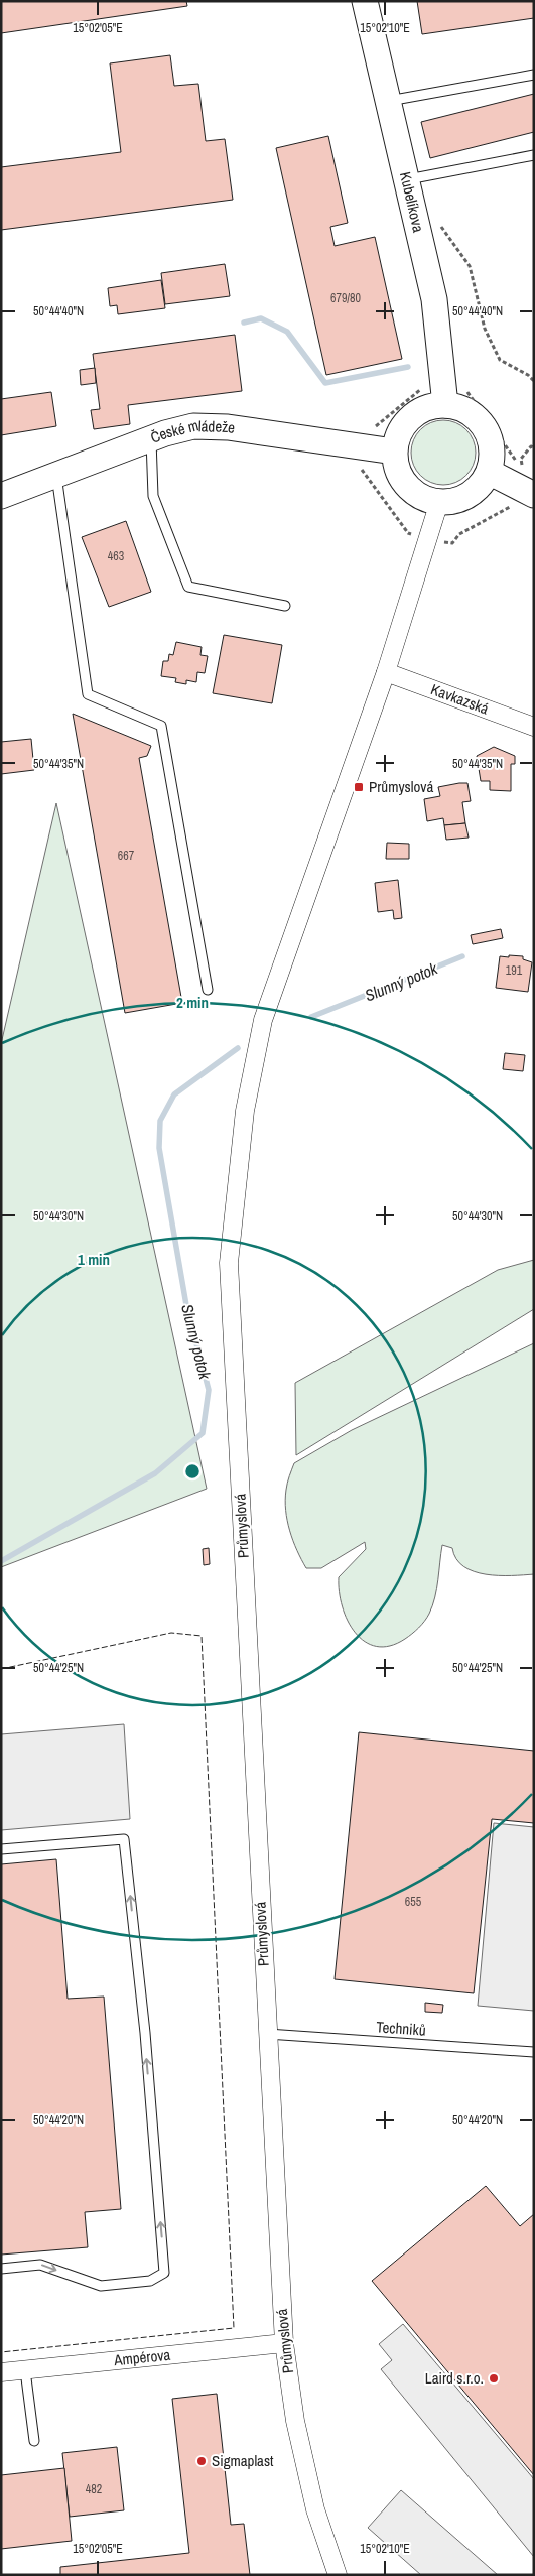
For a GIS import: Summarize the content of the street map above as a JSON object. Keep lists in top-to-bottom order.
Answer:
{
  "streets": {
    "street": [
      "Kubelíkova",
      "České mládeže",
      "Kavkazská",
      "Průmyslová",
      "Ampérova"
    ],
    "lane": ["Techniků"]
  },
  "crossings": [
    ["Kubelíkova", "České mládeže"],
    ["Kubelíkova", "Průmyslová"],
    ["České mládeže", "Průmyslová"],
    ["Kavkazská", "Průmyslová"],
    ["Průmyslová", "Techniků"],
    ["Průmyslová", "Ampérova"]
  ],
  "water": ["Slunný potok"],
  "places": {
    "transit": ["Průmyslová"],
    "other": ["Laird s.r.o.", "Sigmaplast"]
  },
  "house_numbers": [
    "679/80",
    "463",
    "667",
    "191",
    "655",
    "482"
  ],
  "coordinates": [
    "15°02'05\"E",
    "15°02'10\"E",
    "50°44'40\"N",
    "50°44'35\"N",
    "50°44'30\"N",
    "50°44'25\"N",
    "50°44'20\"N"
  ],
  "rings": ["2 min", "1 min"]
}
